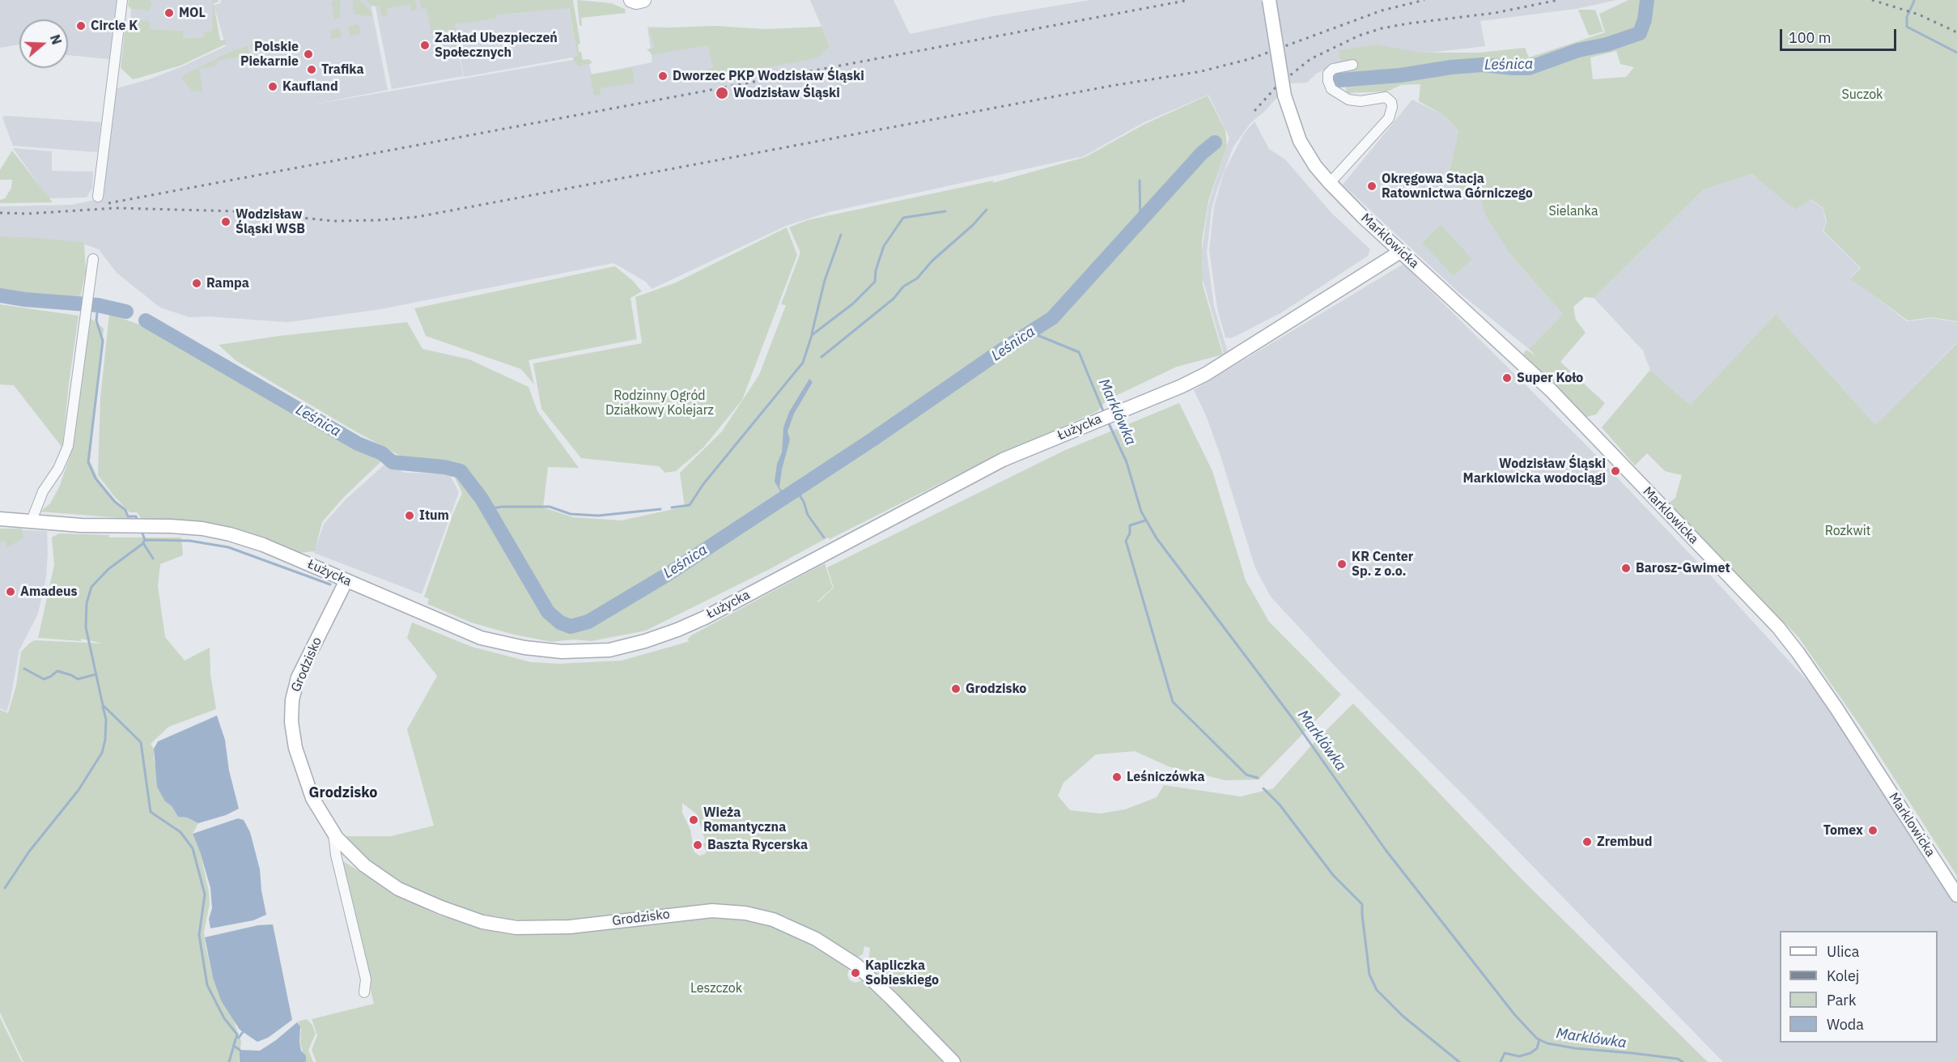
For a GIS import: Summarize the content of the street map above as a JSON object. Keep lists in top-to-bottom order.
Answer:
{
  "streets": {
    "main road": ["Marklowicka", "Łużycka", "Grodzisko"]
  },
  "crossings": [
    ["Marklowicka", "Łużycka"],
    ["Łużycka", "Grodzisko"]
  ],
  "districts": ["Grodzisko"],
  "water": ["Leśnica", "Marklówka"],
  "parks": [
    "Suczok",
    "Sielanka",
    "Rodzinny Ogród Działkowy Kolejarz",
    "Rozkwit",
    "Leszczok"
  ],
  "places": [
    "MOL",
    "Circle K",
    "Zakład Ubezpieczeń Społecznych",
    "Polskie Piekarnie",
    "Trafika",
    "Dworzec PKP Wodzisław Śląski",
    "Kaufland",
    "Wodzisław Śląski",
    "Okręgowa Stacja Ratownictwa Górniczego",
    "Wodzisław Śląski WSB",
    "Rampa",
    "Super Koło",
    "Wodzisław Śląski Marklowicka wodociągi",
    "Itum",
    "KR Center Sp. z o.o.",
    "Barosz-Gwimet",
    "Amadeus",
    "Grodzisko",
    "Leśniczówka",
    "Wieża Romantyczna",
    "Tomex",
    "Zrembud",
    "Baszta Rycerska",
    "Kapliczka Sobieskiego"
  ],
  "legend": [
    "Ulica",
    "Kolej",
    "Park",
    "Woda"
  ],
  "scale_bar": "100 m",
  "north": "right"
}
